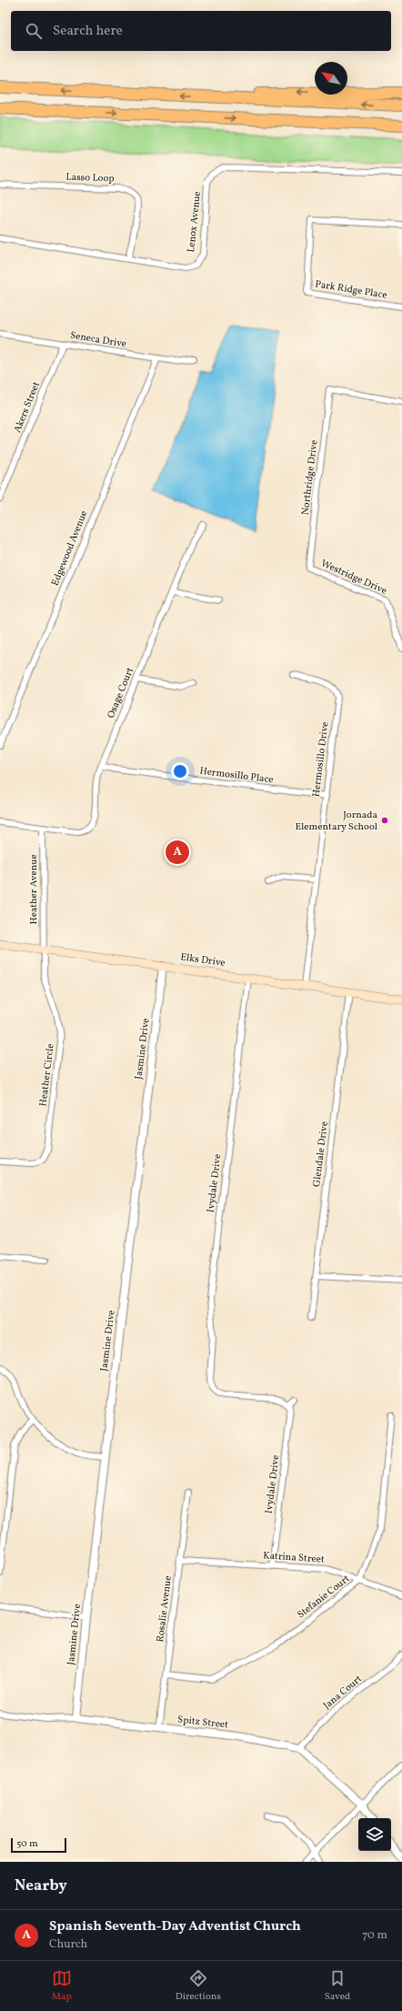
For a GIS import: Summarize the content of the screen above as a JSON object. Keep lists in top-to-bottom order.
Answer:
{
  "streets": {
    "main road": ["Elks Drive"],
    "street": [
      "Lasso Loop",
      "Lenox Avenue",
      "Park Ridge Place",
      "Seneca Drive",
      "Akers Street",
      "Northridge Drive",
      "Edgewood Avenue",
      "Westridge Drive",
      "Osage Court",
      "Hermosillo Drive",
      "Hermosillo Place",
      "Heather Avenue",
      "Jasmine Drive",
      "Heather Circle",
      "Glendale Drive",
      "Ivydale Drive",
      "Katrina Street",
      "Stefanie Court",
      "Rosalie Avenue",
      "Jana Court",
      "Spitz Street"
    ]
  },
  "crossings": [
    ["Lasso Loop", "Lenox Avenue"],
    ["Seneca Drive", "Akers Street"],
    ["Seneca Drive", "Edgewood Avenue"],
    ["Northridge Drive", "Westridge Drive"],
    ["Osage Court", "Hermosillo Place"],
    ["Osage Court", "Heather Avenue"],
    ["Hermosillo Drive", "Hermosillo Place"],
    ["Hermosillo Drive", "Elks Drive"],
    ["Heather Avenue", "Elks Drive"],
    ["Heather Avenue", "Heather Circle"],
    ["Elks Drive", "Jasmine Drive"],
    ["Elks Drive", "Heather Circle"],
    ["Elks Drive", "Glendale Drive"],
    ["Elks Drive", "Ivydale Drive"],
    ["Jasmine Drive", "Spitz Street"],
    ["Ivydale Drive", "Katrina Street"],
    ["Katrina Street", "Stefanie Court"],
    ["Katrina Street", "Rosalie Avenue"],
    ["Stefanie Court", "Rosalie Avenue"],
    ["Rosalie Avenue", "Spitz Street"],
    ["Jana Court", "Spitz Street"]
  ],
  "places": ["Jornada Elementary School"],
  "scale_bar": "50 m",
  "north": "top left",
  "page": {
    "search": "Search here",
    "pins": "A",
    "scale": "50 m",
    "heading": "Nearby",
    "list": [
      {
        "mark": "A",
        "name": "Spanish Seventh-Day Adventist Church",
        "note": "Church",
        "value": "70 m"
      }
    ],
    "nav": ["Map", "Directions", "Saved"]
  }
}
